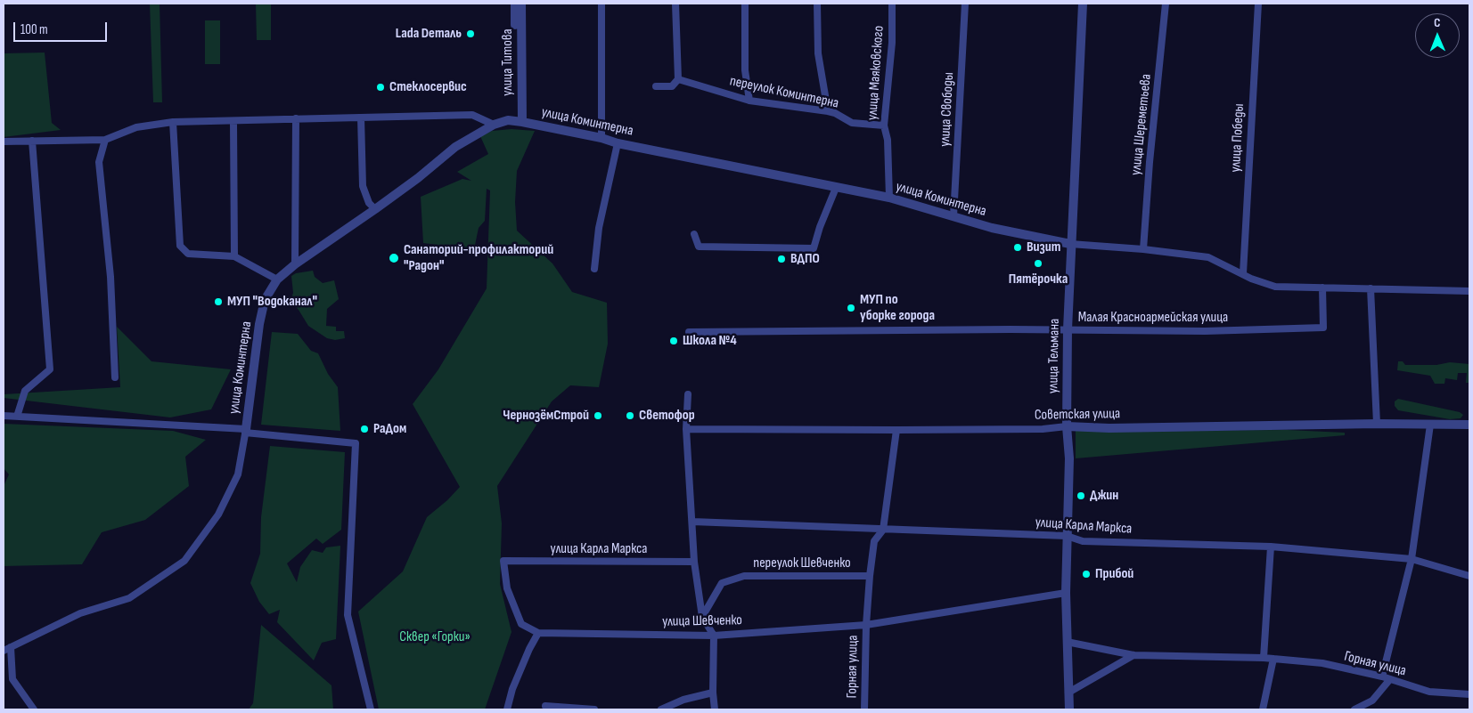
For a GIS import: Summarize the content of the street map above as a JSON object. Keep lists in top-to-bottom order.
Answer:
{
  "streets": {
    "street": [
      "улица Титова",
      "улица Маяковского",
      "переулок Коминтерна",
      "улица Свободы",
      "улица Коминтерна",
      "улица Шереметьева",
      "улица Победы",
      "Малая Красноармейская улица",
      "улица Тельмана",
      "Советская улица",
      "улица Карла Маркса",
      "переулок Шевченко",
      "улица Шевченко",
      "Горная улица"
    ]
  },
  "crossings": [
    ["улица Титова", "улица Коминтерна"],
    ["улица Маяковского", "переулок Коминтерна"],
    ["улица Маяковского", "улица Коминтерна"],
    ["улица Свободы", "улица Коминтерна"],
    ["улица Коминтерна", "улица Шереметьева"],
    ["улица Коминтерна", "улица Победы"],
    ["улица Коминтерна", "Малая Красноармейская улица"],
    ["улица Коминтерна", "улица Тельмана"],
    ["Малая Красноармейская улица", "улица Тельмана"],
    ["улица Тельмана", "Советская улица"],
    ["улица Тельмана", "улица Карла Маркса"],
    ["улица Тельмана", "улица Шевченко"],
    ["улица Тельмана", "Горная улица"],
    ["улица Карла Маркса", "улица Шевченко"],
    ["улица Шевченко", "Горная улица"]
  ],
  "parks": ["Сквер «Горки»"],
  "places": [
    "Lada Dеталь",
    "Стеклосервис",
    "Визит",
    "Санаторий-профилакторий \"Радон\"",
    "ВДПО",
    "Пятёрочка",
    "МУП \"Водоканал\"",
    "МУП по уборке города",
    "Школа №4",
    "ЧернозёмСтрой",
    "Светофор",
    "РаДом",
    "Джин",
    "Прибой"
  ],
  "scale_bar": "100 m",
  "north": "top"
}
